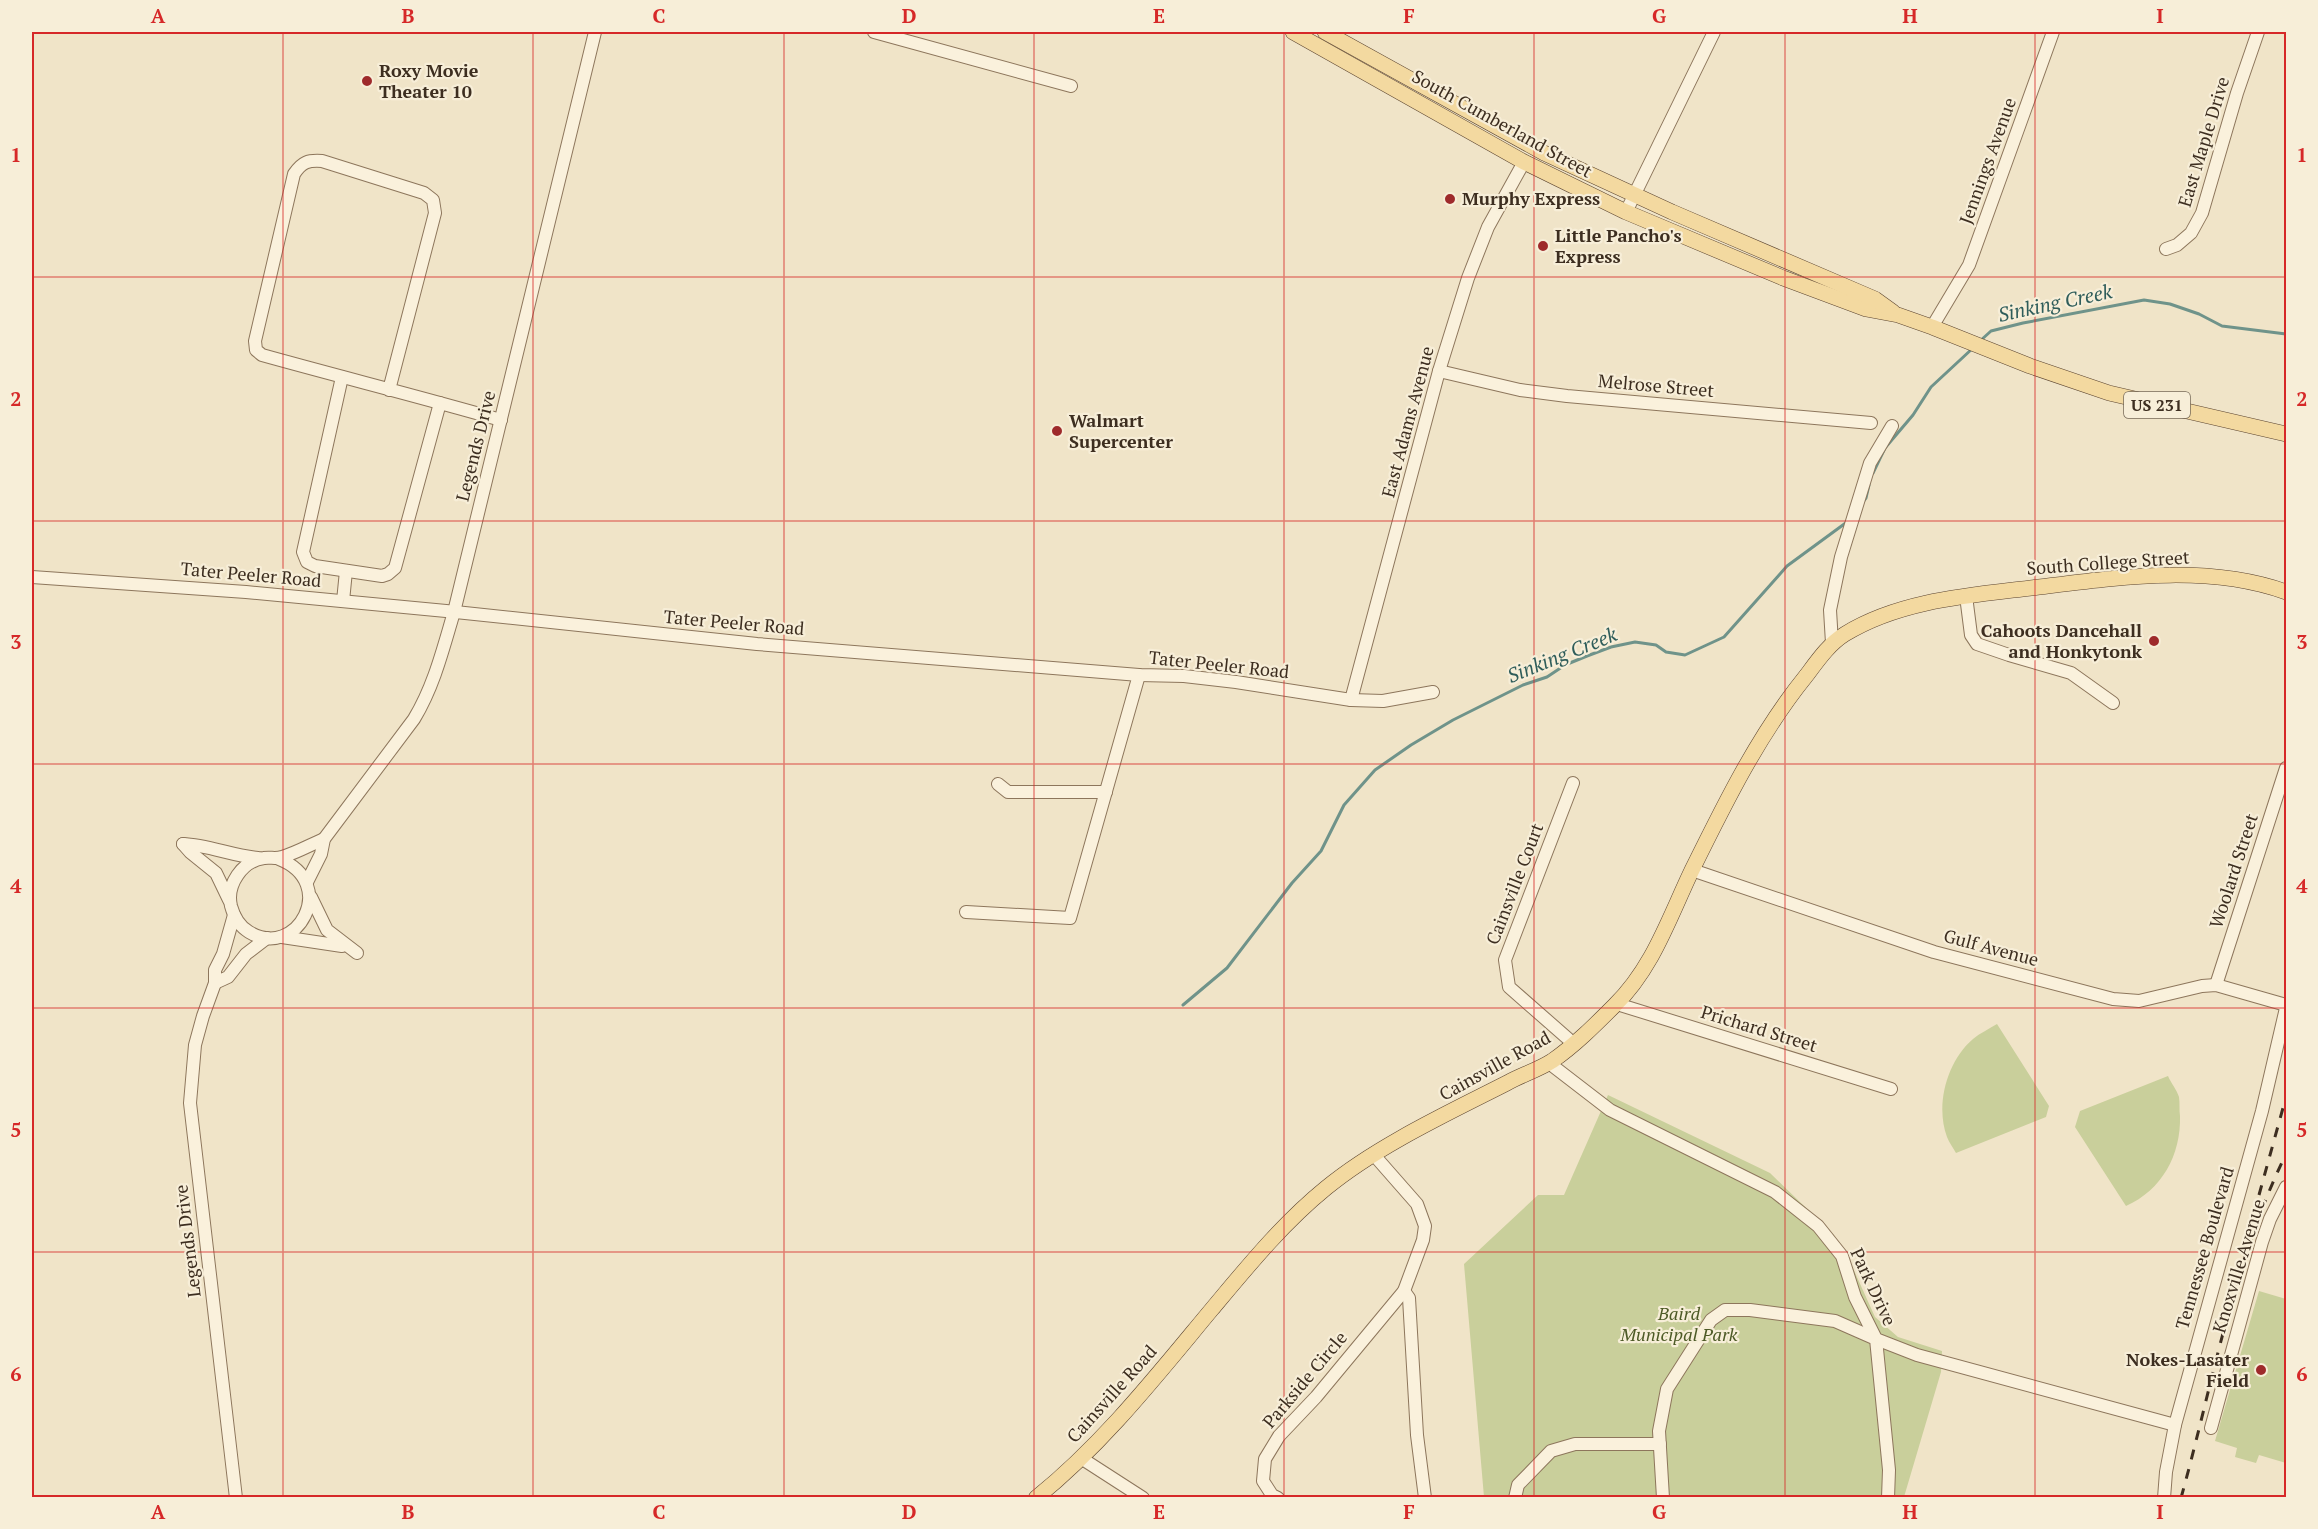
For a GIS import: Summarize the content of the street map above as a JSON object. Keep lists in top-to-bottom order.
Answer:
{
  "streets": {
    "main road": [
      "South Cumberland Street",
      "US 231",
      "South College Street",
      "Cainsville Road"
    ],
    "street": [
      "East Maple Drive",
      "Jennings Avenue",
      "Melrose Street",
      "East Adams Avenue",
      "Legends Drive",
      "Tater Peeler Road",
      "Woolard Street",
      "Cainsville Court",
      "Gulf Avenue",
      "Prichard Street",
      "Tennessee Boulevard",
      "Knoxville Avenue",
      "Park Drive",
      "Parkside Circle"
    ]
  },
  "crossings": [
    ["South Cumberland Street", "Jennings Avenue"],
    ["South Cumberland Street", "East Adams Avenue"],
    ["Melrose Street", "East Adams Avenue"],
    ["East Adams Avenue", "Tater Peeler Road"],
    ["Legends Drive", "Tater Peeler Road"],
    ["South College Street", "Cainsville Road"],
    ["Woolard Street", "Gulf Avenue"],
    ["Cainsville Court", "Cainsville Road"],
    ["Gulf Avenue", "Cainsville Road"],
    ["Gulf Avenue", "Tennessee Boulevard"],
    ["Prichard Street", "Cainsville Road"],
    ["Cainsville Road", "Park Drive"],
    ["Cainsville Road", "Parkside Circle"],
    ["Tennessee Boulevard", "Park Drive"]
  ],
  "water": ["Sinking Creek"],
  "parks": ["Baird Municipal Park"],
  "places": [
    "Roxy Movie Theater 10",
    "Murphy Express",
    "Little Pancho's Express",
    "Walmart Supercenter",
    "Cahoots Dancehall and Honkytonk",
    "Nokes-Lasater Field"
  ],
  "grid": {
    "columns": [
      "A",
      "B",
      "C",
      "D",
      "E",
      "F",
      "G",
      "H",
      "I"
    ],
    "rows": [
      "1",
      "2",
      "3",
      "4",
      "5",
      "6"
    ]
  }
}
